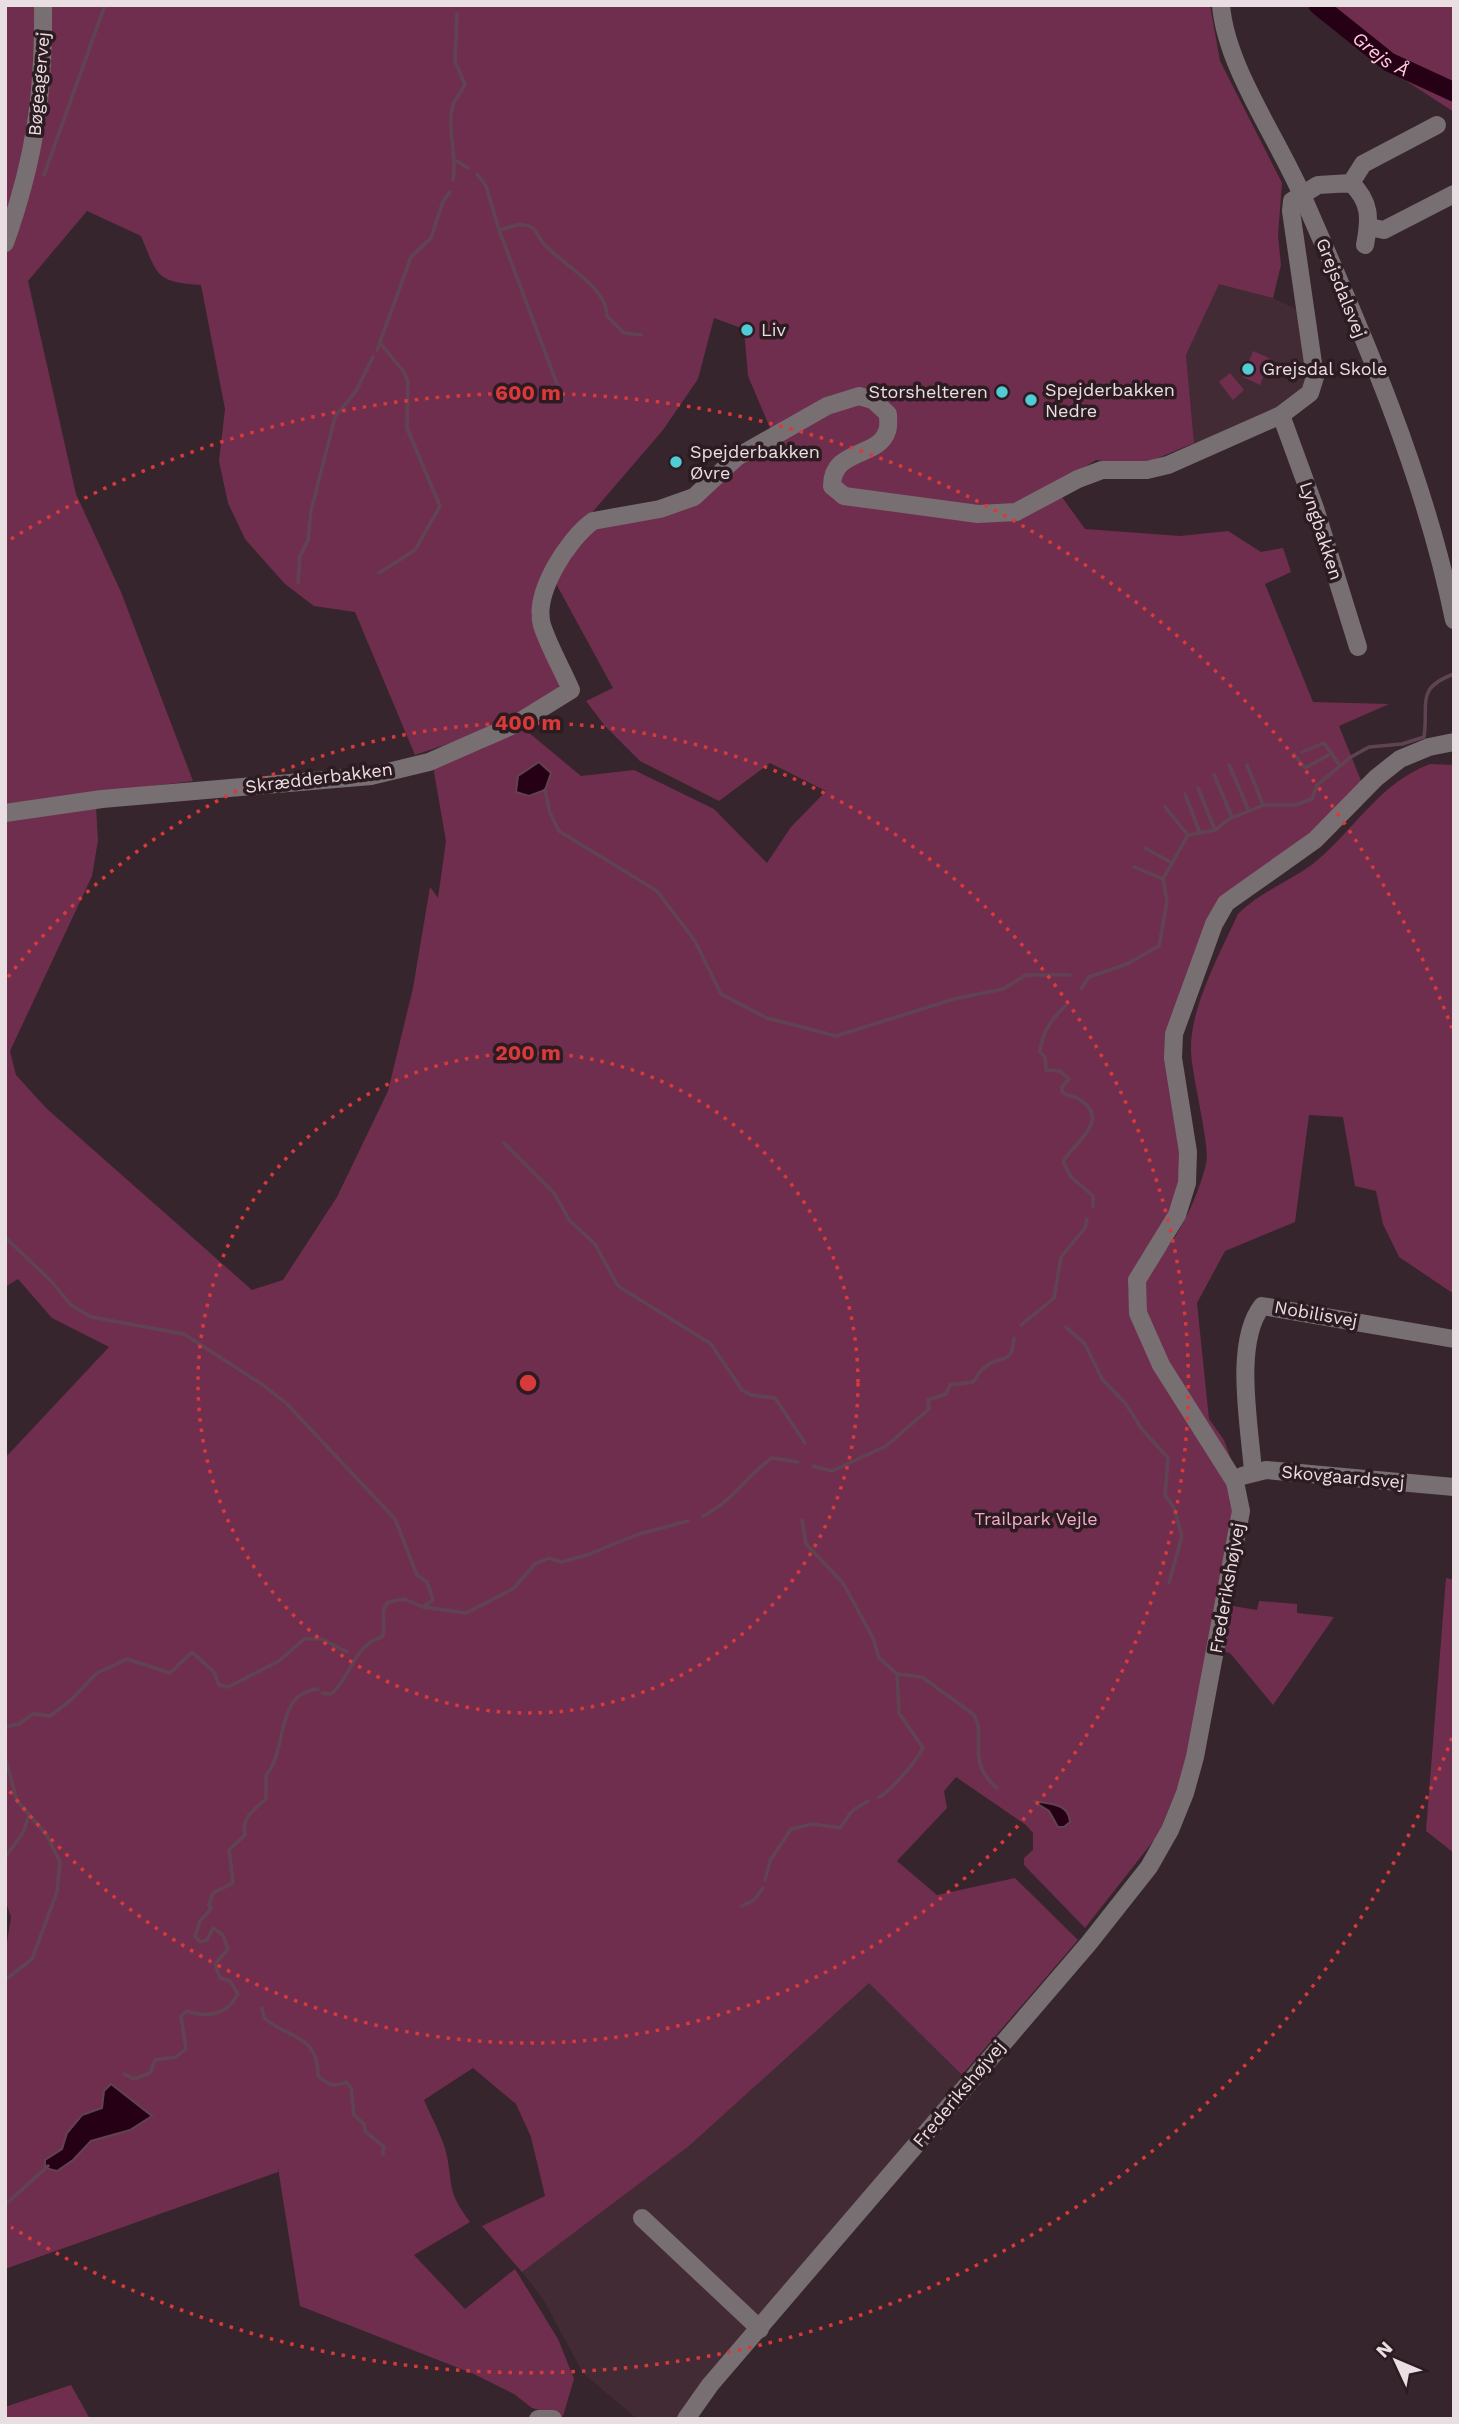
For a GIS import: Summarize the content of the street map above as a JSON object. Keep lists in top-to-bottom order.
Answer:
{
  "streets": {
    "street": [
      "Bøgeagervej",
      "Grejsdalsvej",
      "Lyngbakken",
      "Skrædderbakken",
      "Nobilisvej",
      "Skovgaardsvej",
      "Frederikshøjvej"
    ]
  },
  "crossings": [
    ["Grejsdalsvej", "Skrædderbakken"],
    ["Lyngbakken", "Skrædderbakken"],
    ["Nobilisvej", "Skovgaardsvej"],
    ["Skovgaardsvej", "Frederikshøjvej"]
  ],
  "water": ["Grejs Å"],
  "parks": ["Trailpark Vejle"],
  "places": [
    "Liv",
    "Grejsdal Skole",
    "Storshelteren",
    "Spejderbakken Nedre",
    "Spejderbakken Øvre"
  ],
  "north": "top left",
  "rings": ["600 m", "400 m", "200 m"]
}
